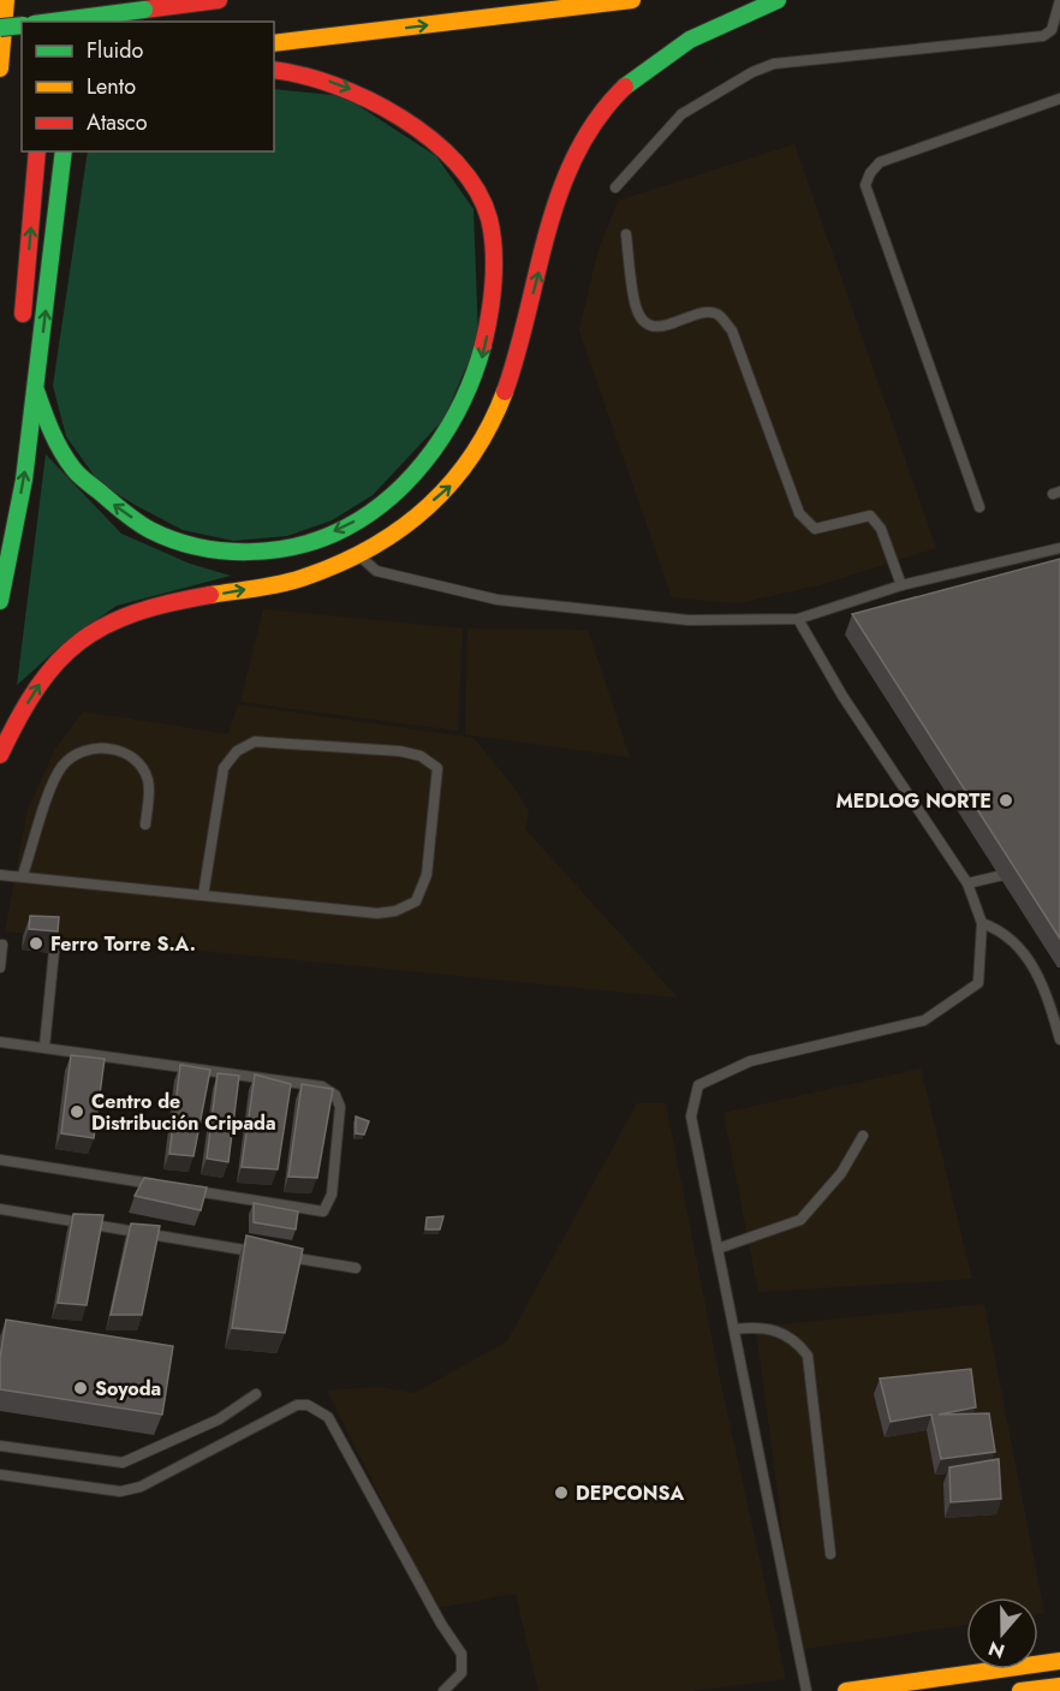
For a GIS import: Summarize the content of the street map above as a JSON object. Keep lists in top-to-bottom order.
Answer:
{
  "places": [
    "MEDLOG NORTE",
    "Ferro Torre S.A.",
    "Centro de Distribución Cripada",
    "Soyoda",
    "DEPCONSA"
  ],
  "legend": ["Fluido", "Lento", "Atasco"],
  "north": "bottom"
}
